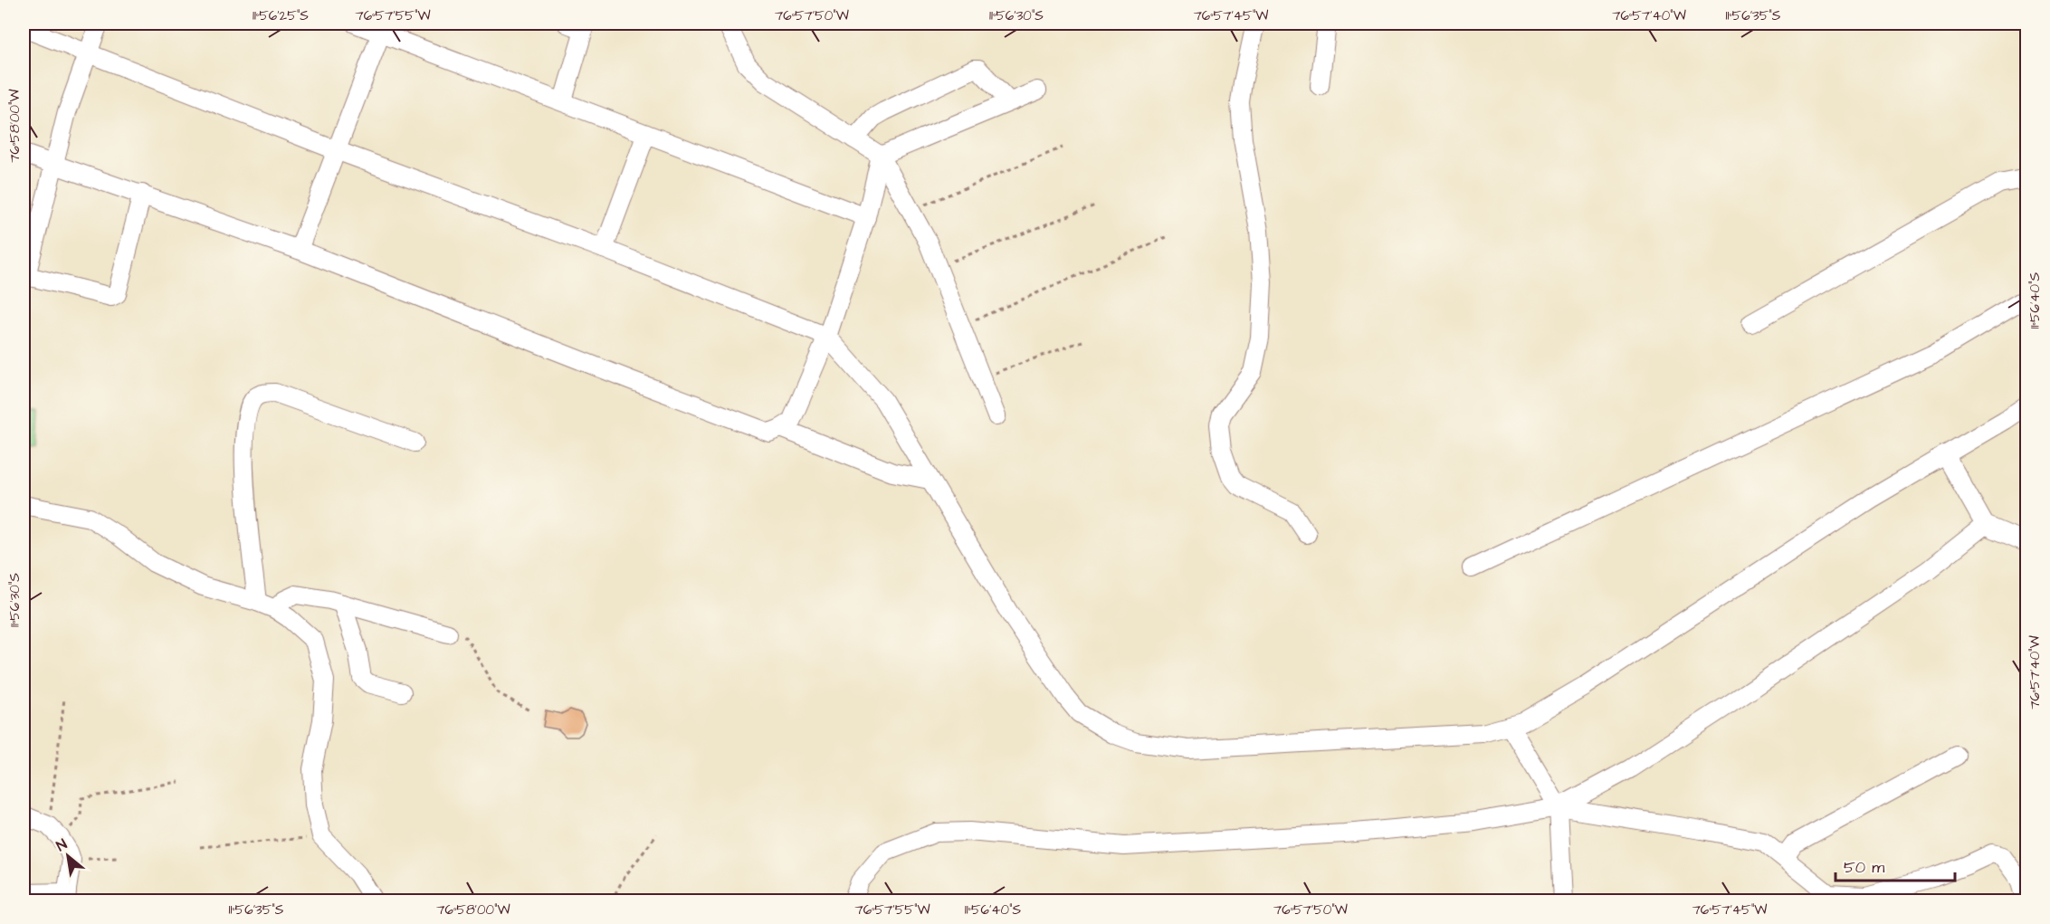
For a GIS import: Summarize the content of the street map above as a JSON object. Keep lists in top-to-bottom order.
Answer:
{
  "scale_bar": "50 m",
  "north": "top left",
  "coordinates": [
    "11°56'25\"S",
    "76°57'55\"W",
    "76°57'50\"W",
    "11°56'30\"S",
    "76°57'45\"W",
    "76°57'40\"W",
    "11°56'35\"S",
    "76°58'00\"W",
    "11°56'40\"S"
  ]
}
